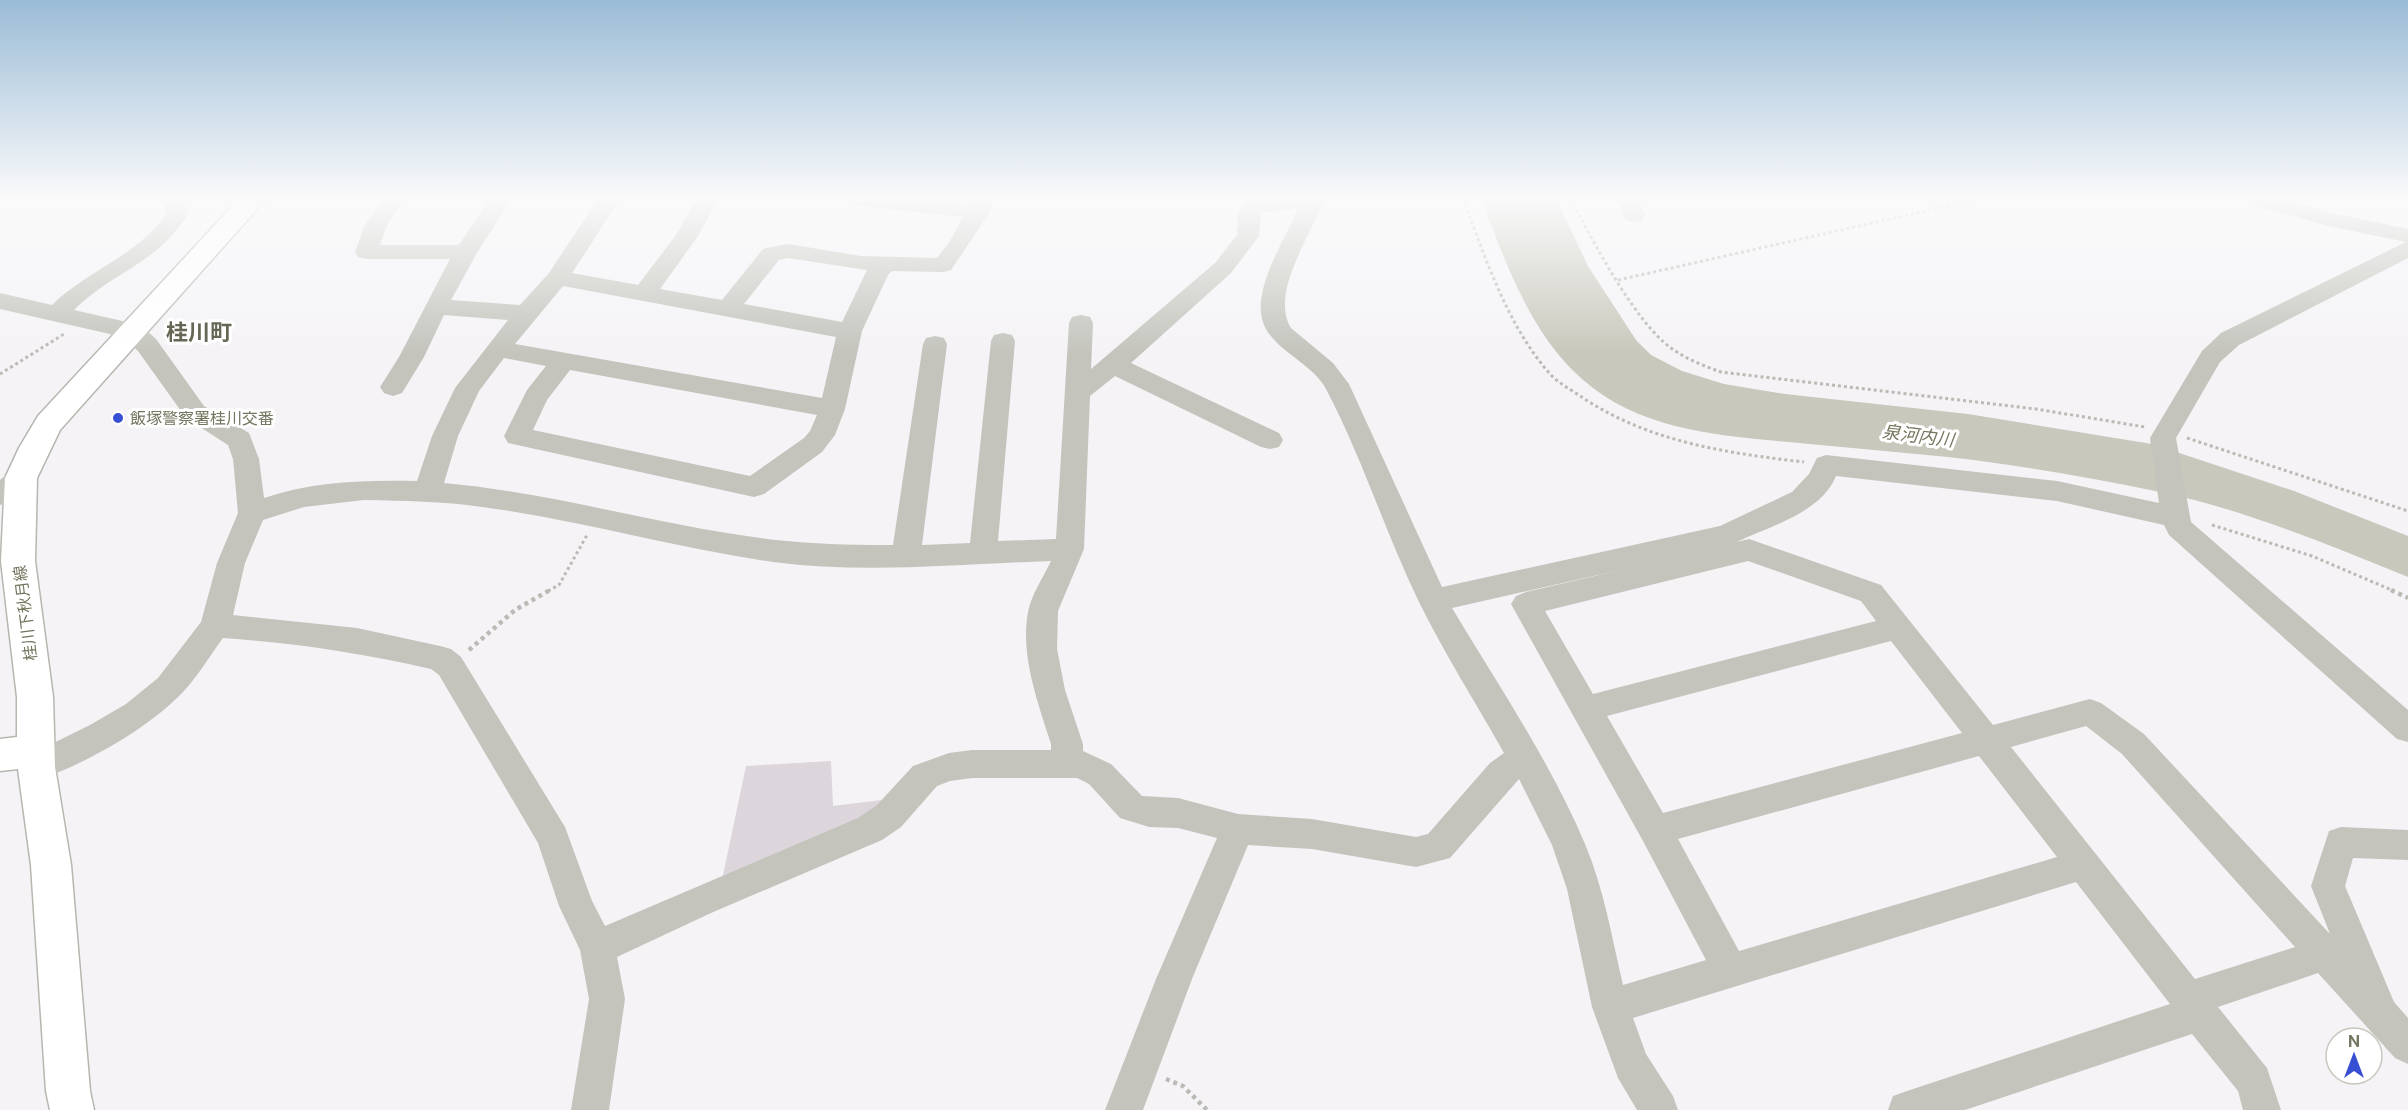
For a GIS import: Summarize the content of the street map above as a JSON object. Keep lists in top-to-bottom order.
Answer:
{
  "streets": {
    "main road": ["桂川下秋月線"]
  },
  "districts": ["桂川町"],
  "water": ["泉河内川"],
  "places": ["飯塚警察署桂川交番"],
  "north": "top"
}
